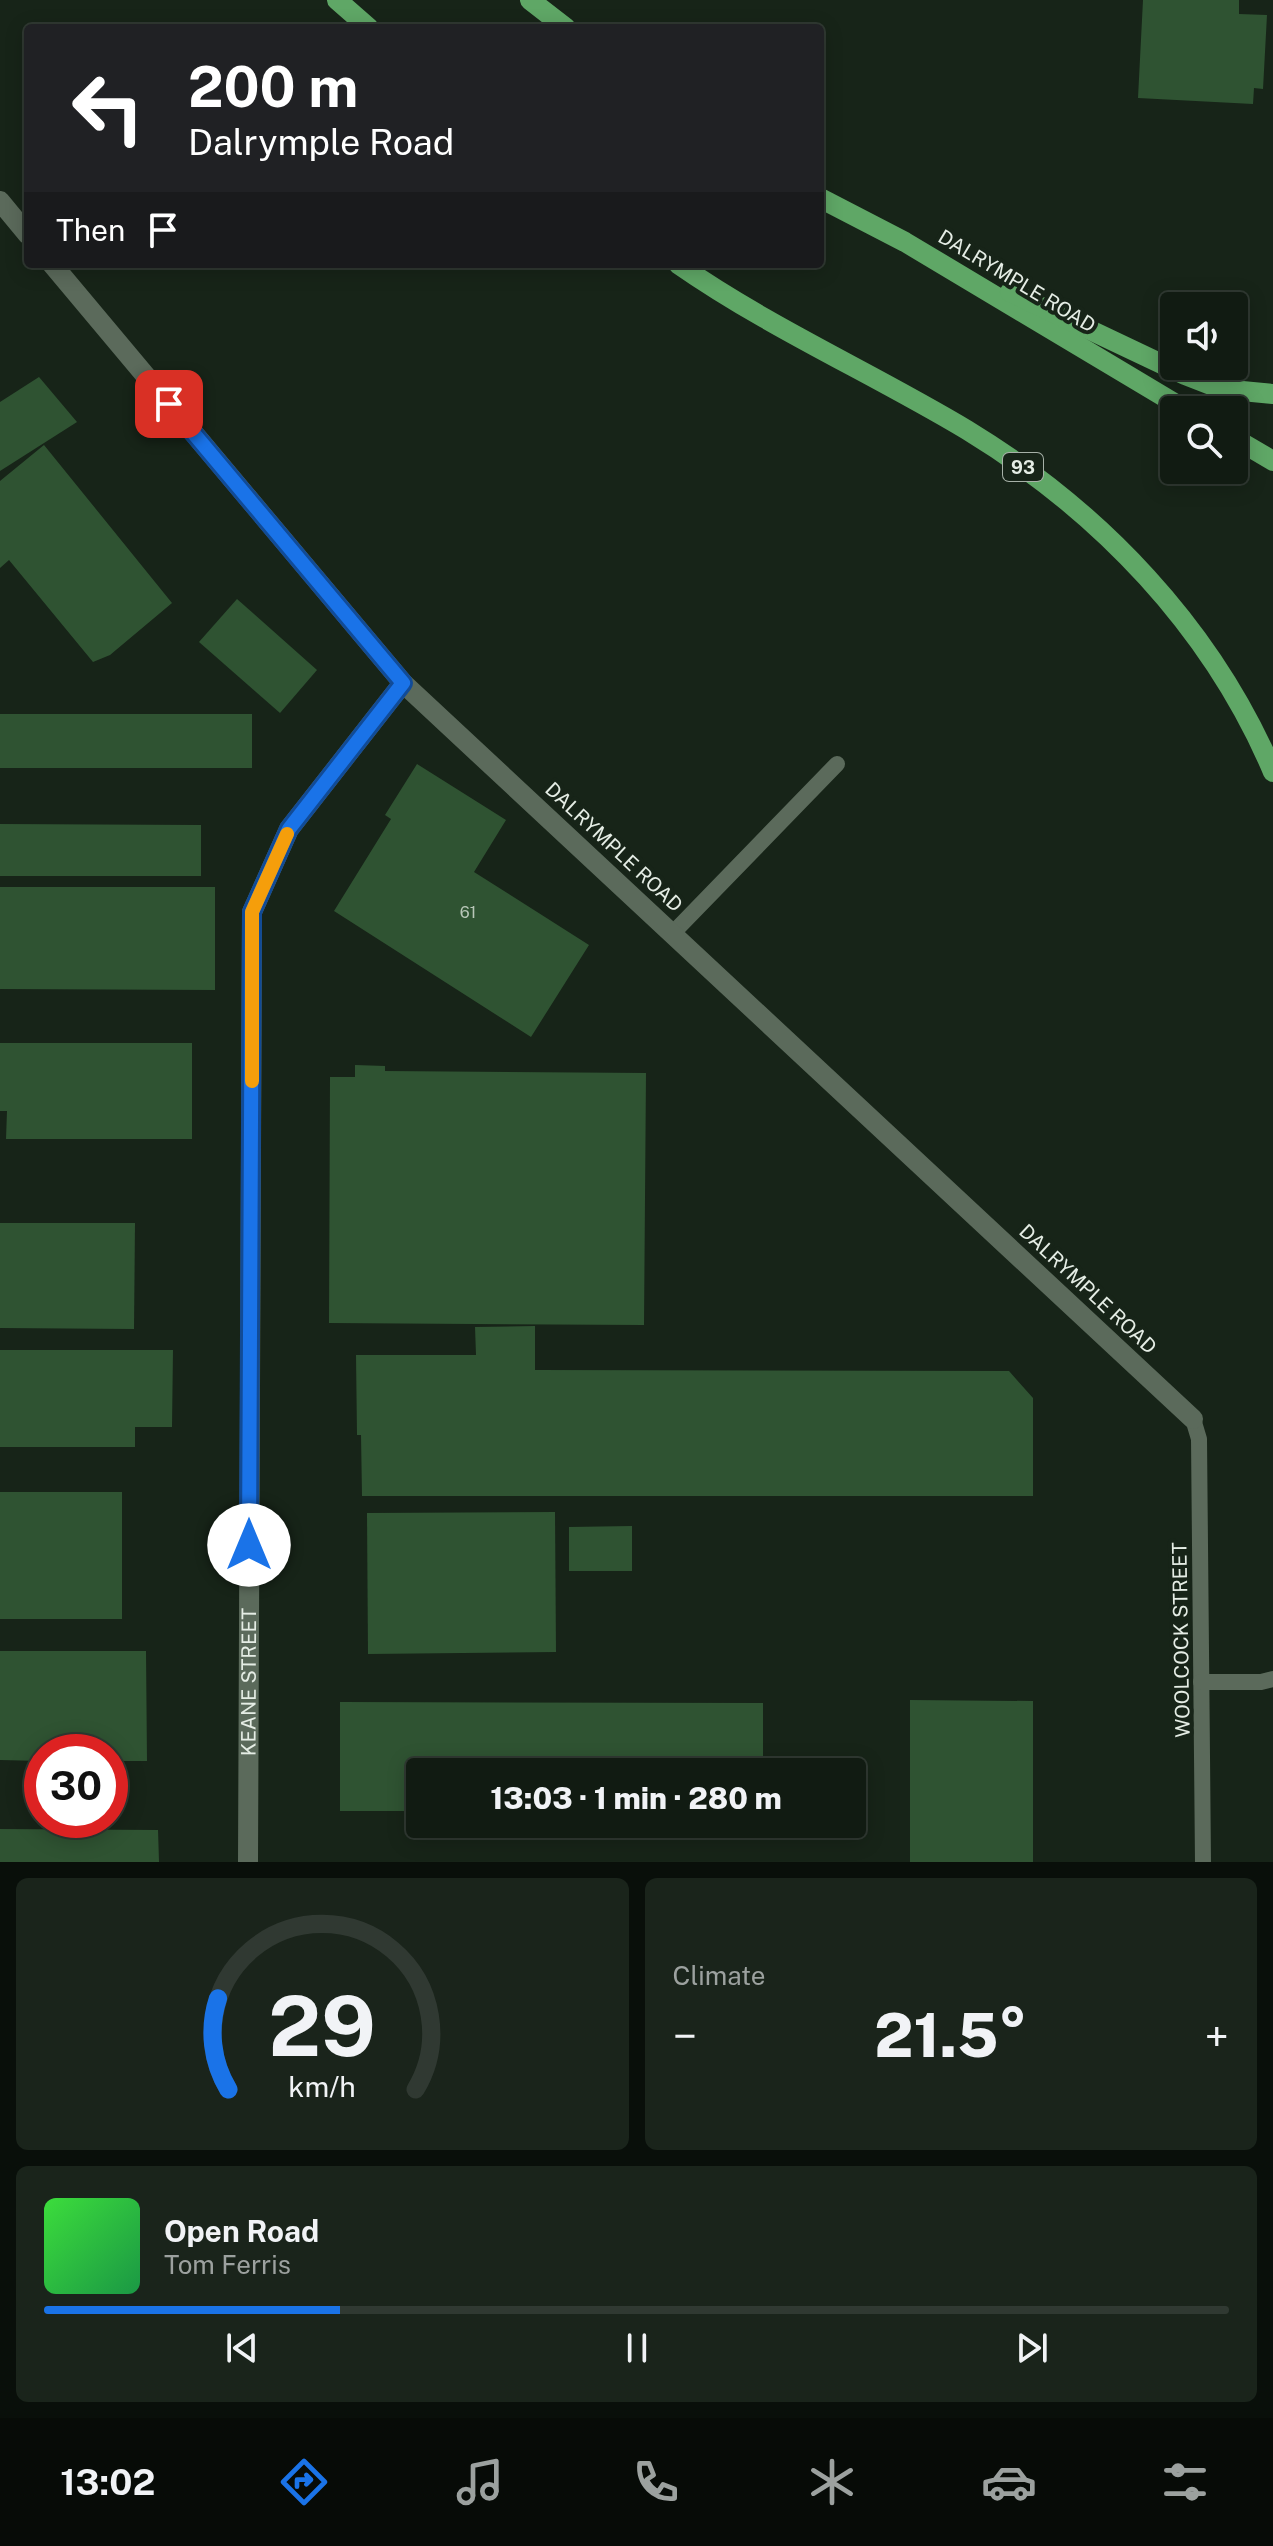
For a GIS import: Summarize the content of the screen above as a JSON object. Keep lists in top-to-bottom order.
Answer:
{
  "streets": {
    "main road": ["DALRYMPLE ROAD", "93"],
    "street": ["KEANE STREET"],
    "lane": ["WOOLCOCK STREET"]
  },
  "crossings": [
    ["DALRYMPLE ROAD", "WOOLCOCK STREET"],
    ["DALRYMPLE ROAD", "KEANE STREET"]
  ],
  "house_numbers": ["61"],
  "page": {
    "turn": ["200 m", "Dalrymple Road"],
    "then": "Then",
    "limit": "30",
    "trip": "13:03 · 1 min · 280 m",
    "tile": "Climate",
    "heat": ["−", "21.5°", "+"],
    "song": ["Open Road", "Tom Ferris"],
    "tabs": "13:02",
    "gauge": ["29", "km/h"]
  }
}
